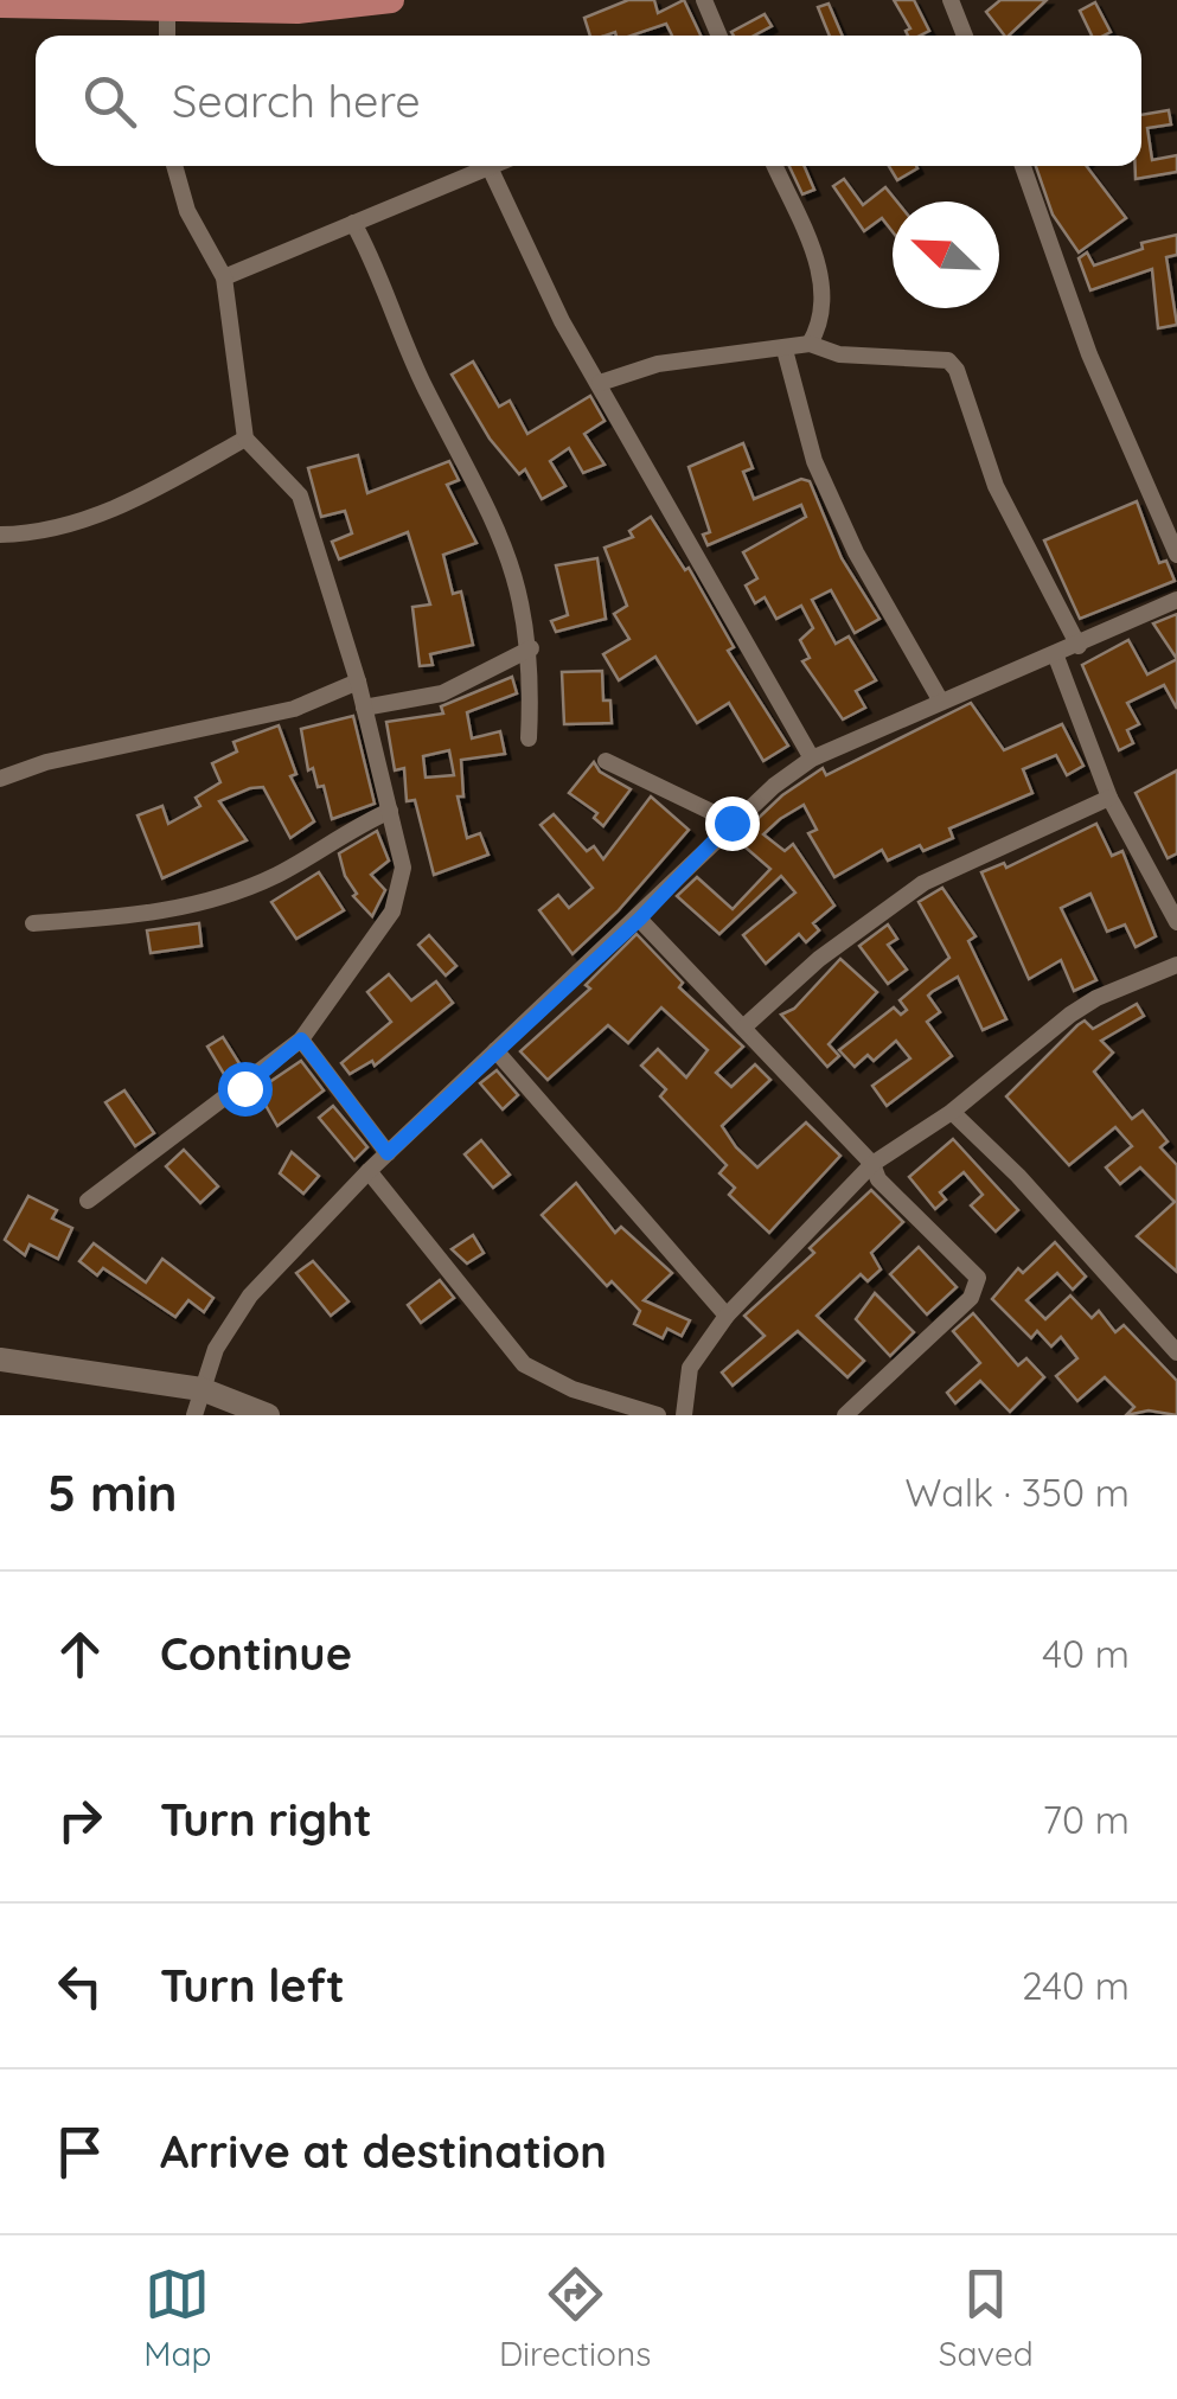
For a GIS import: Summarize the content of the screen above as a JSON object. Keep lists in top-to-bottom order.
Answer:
{
  "north": "top left",
  "page": {
    "search": "Search here",
    "heading": ["5 min", "Walk · 350 m"],
    "list": [
      ["Continue", "40 m"],
      ["Turn right", "70 m"],
      ["Turn left", "240 m"],
      "Arrive at destination"
    ],
    "nav": ["Map", "Directions", "Saved"]
  }
}
